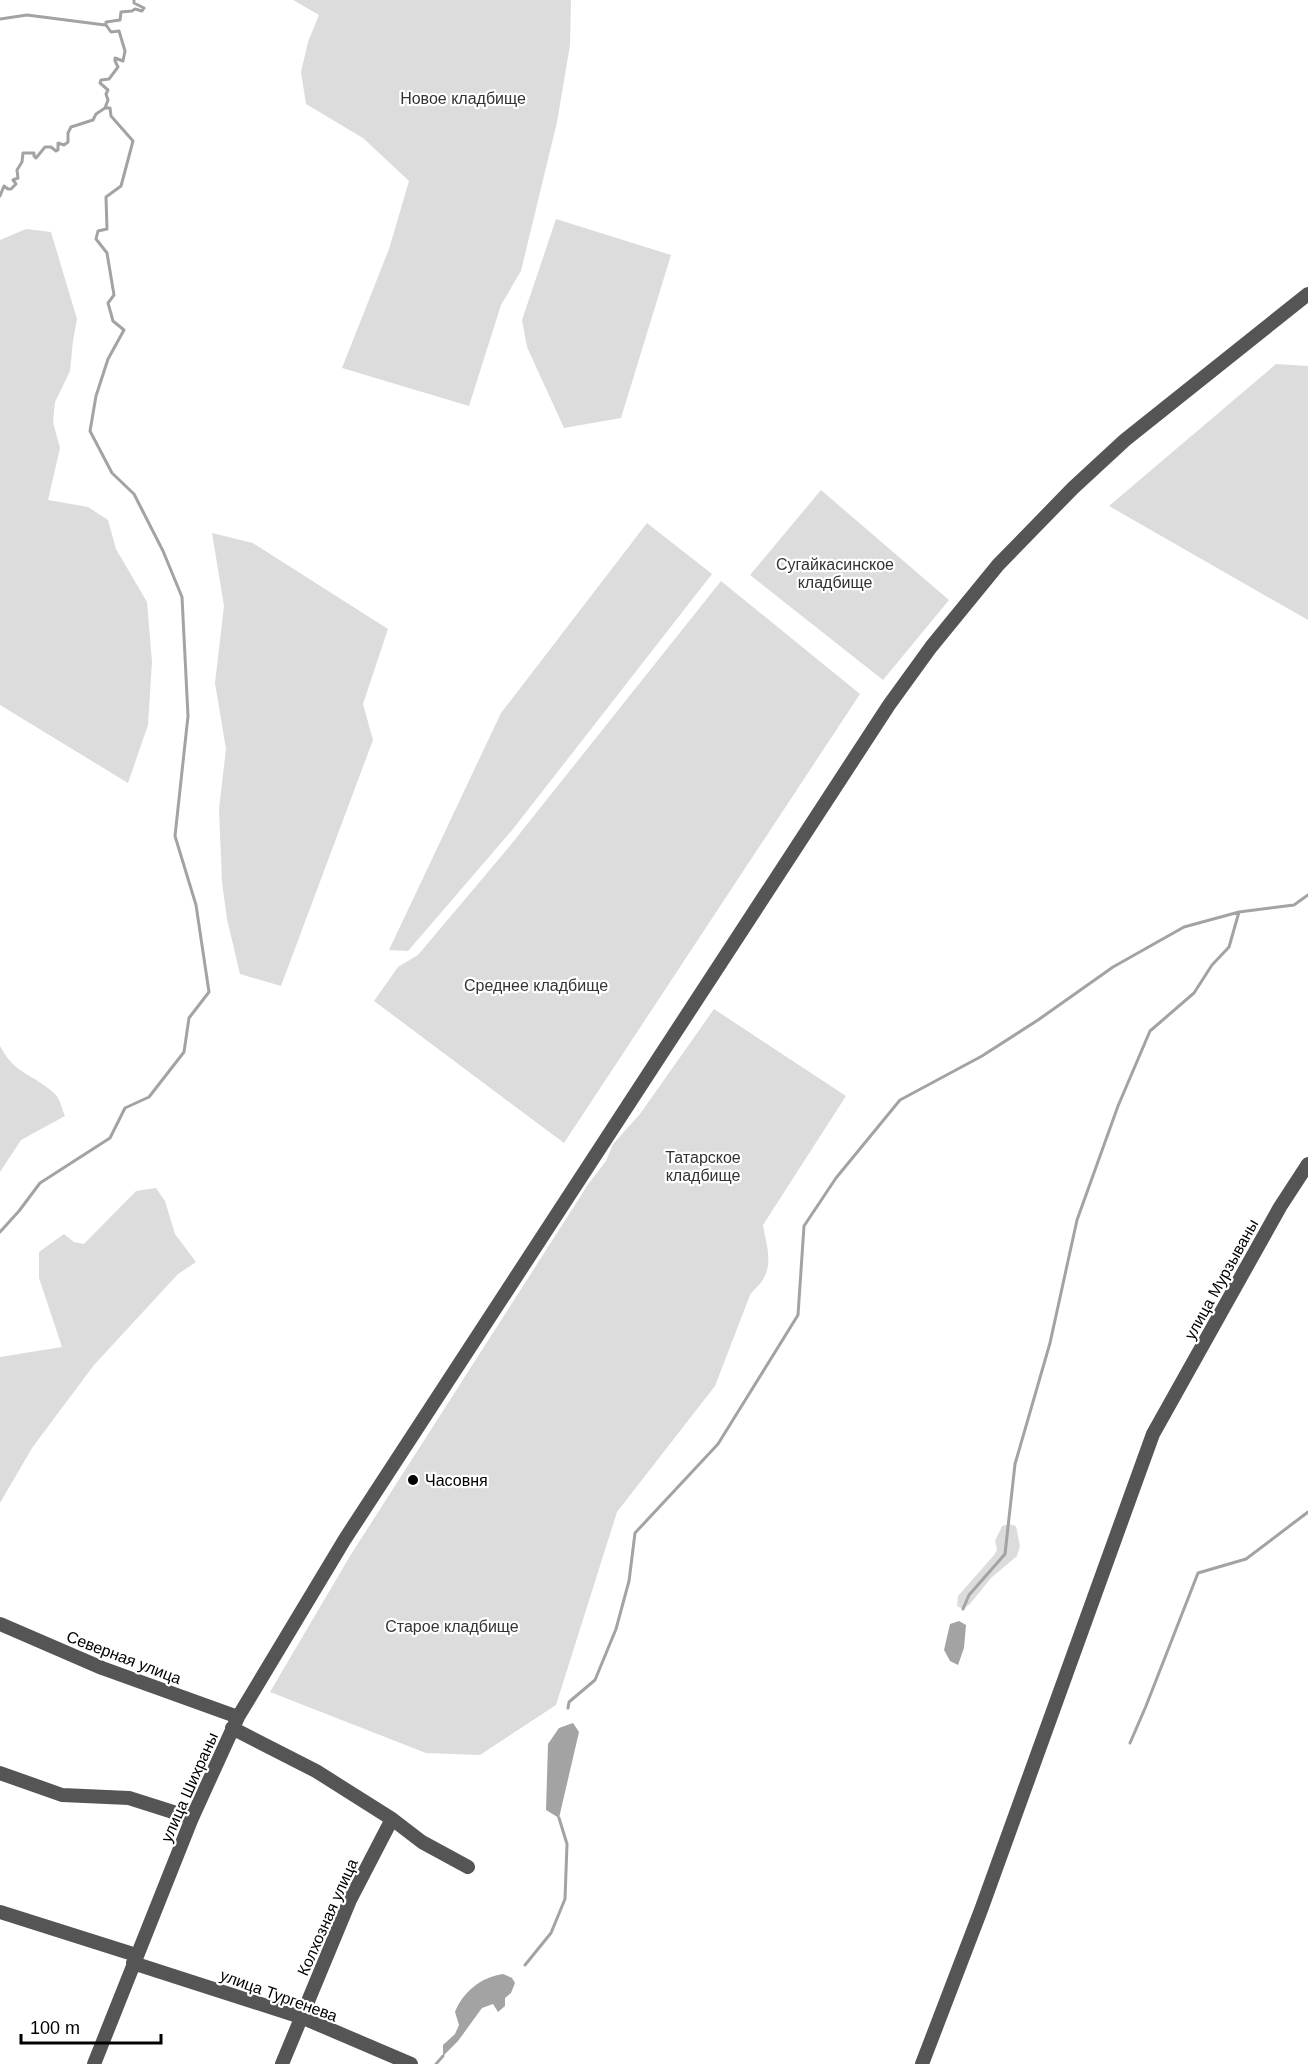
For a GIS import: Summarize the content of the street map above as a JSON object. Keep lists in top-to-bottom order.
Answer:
{
  "streets": {
    "street": [
      "улица Мурзываны",
      "Северная улица",
      "улица Шихраны",
      "Колхозная улица",
      "улица Тургенева"
    ]
  },
  "crossings": [
    ["Северная улица", "улица Шихраны"],
    ["Северная улица", "Колхозная улица"],
    ["улица Шихраны", "улица Тургенева"],
    ["Колхозная улица", "улица Тургенева"]
  ],
  "parks": [
    "Новое кладбище",
    "Сугайкасинское кладбище",
    "Среднее кладбище",
    "Татарское кладбище",
    "Старое кладбище"
  ],
  "places": ["Часовня"],
  "scale_bar": "100 m"
}
